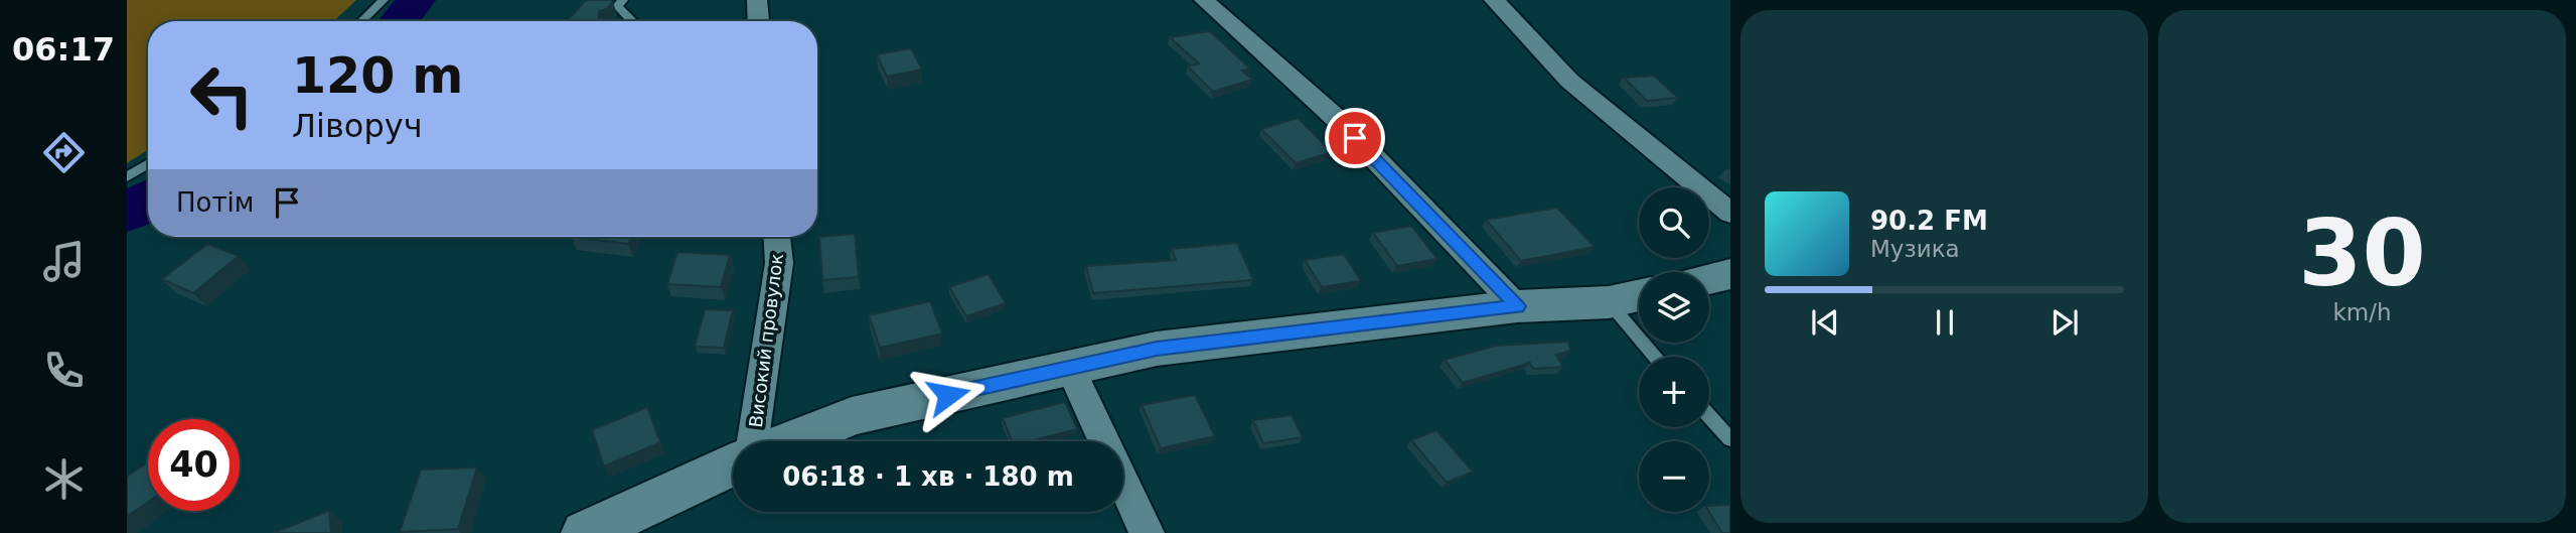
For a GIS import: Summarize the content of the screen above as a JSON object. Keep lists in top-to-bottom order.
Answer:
{
  "streets": {
    "street": ["Високий провулок"]
  },
  "page": {
    "tabs": "06:17",
    "tile": ["30", "km/h"],
    "turn": ["120 m", "Ліворуч"],
    "then": "Потім",
    "map_buttons": ["+", "−"],
    "song": ["90.2 FM", "Музика"],
    "limit": "40",
    "trip": "06:18 · 1 хв · 180 m"
  }
}
